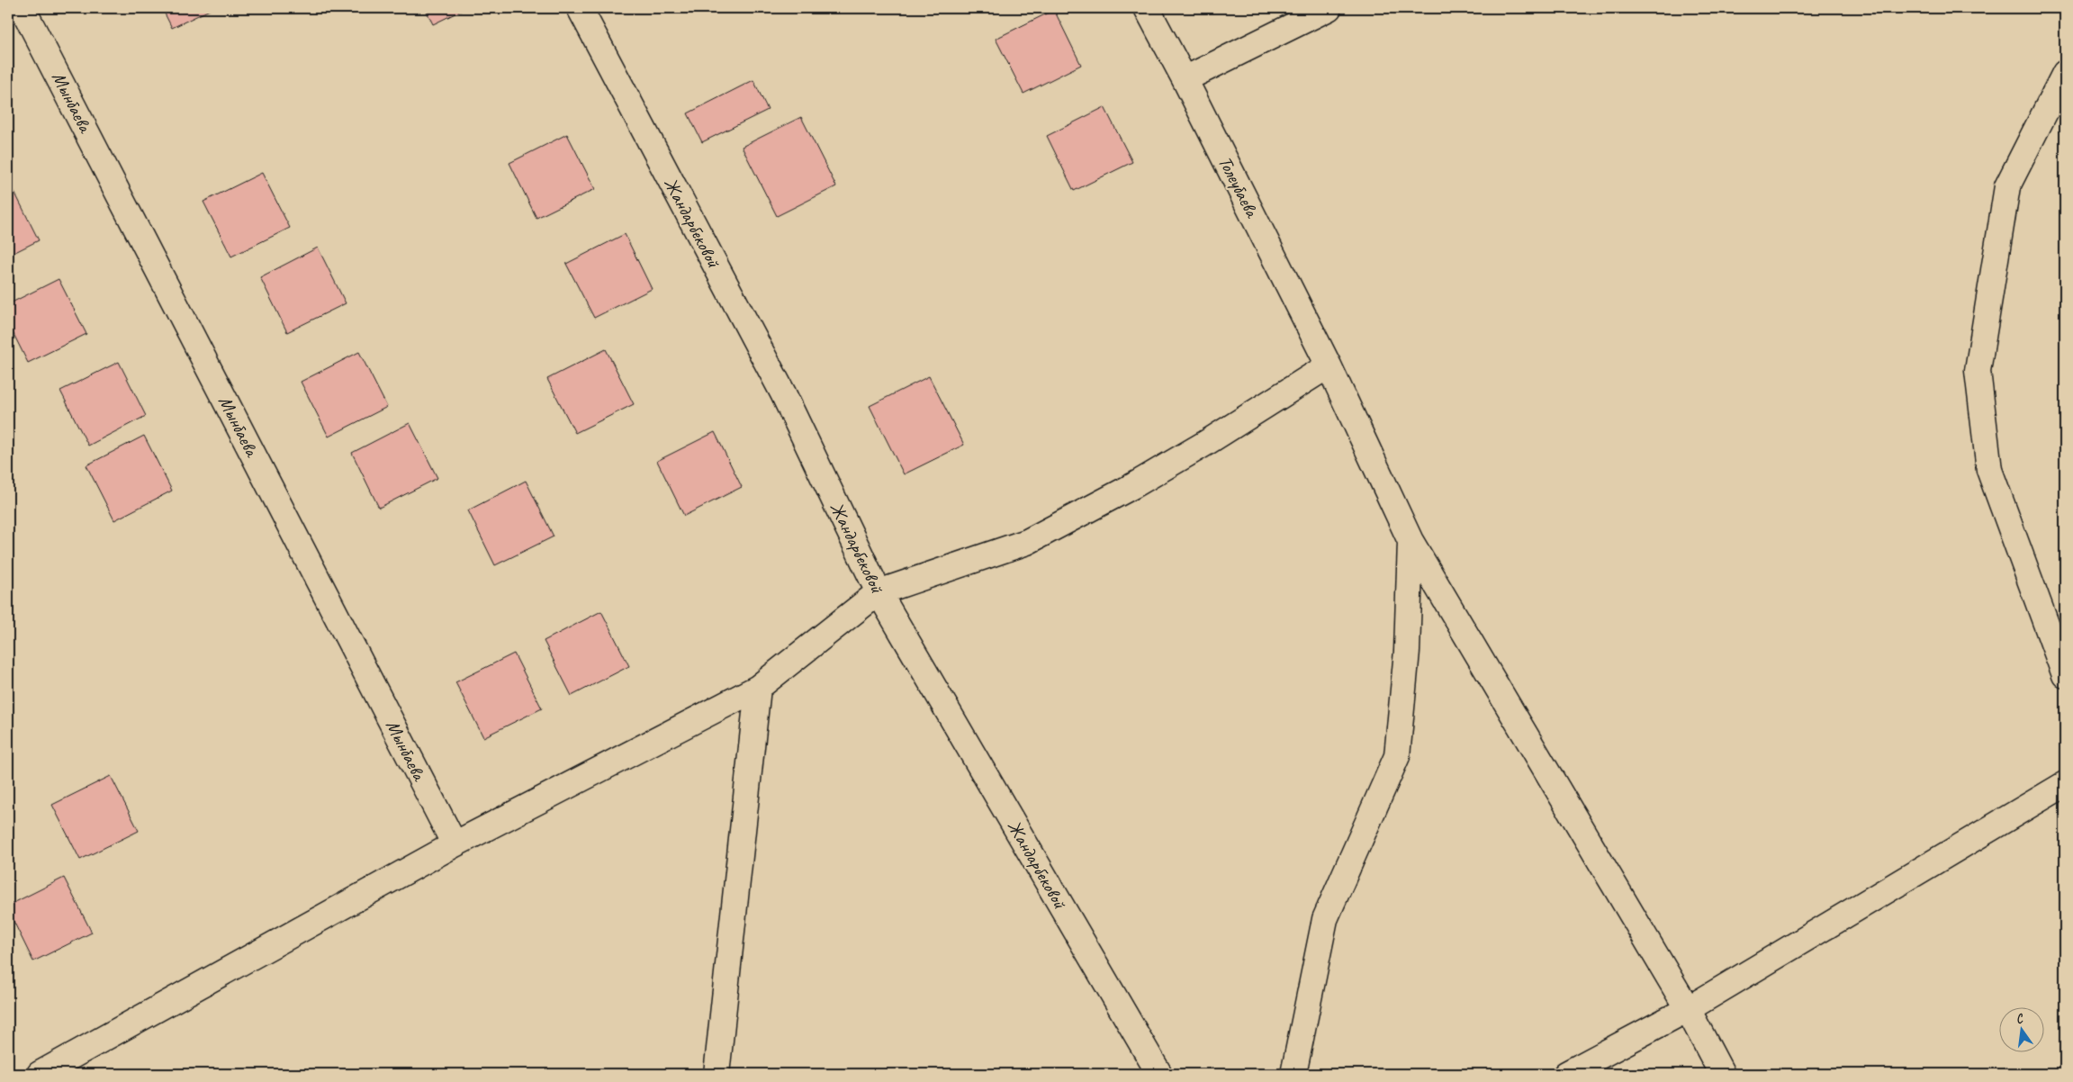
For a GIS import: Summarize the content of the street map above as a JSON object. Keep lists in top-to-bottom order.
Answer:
{
  "streets": {
    "street": ["Мынбаева", "Толеубаева", "Жандарбековой"]
  },
  "north": "top"
}
